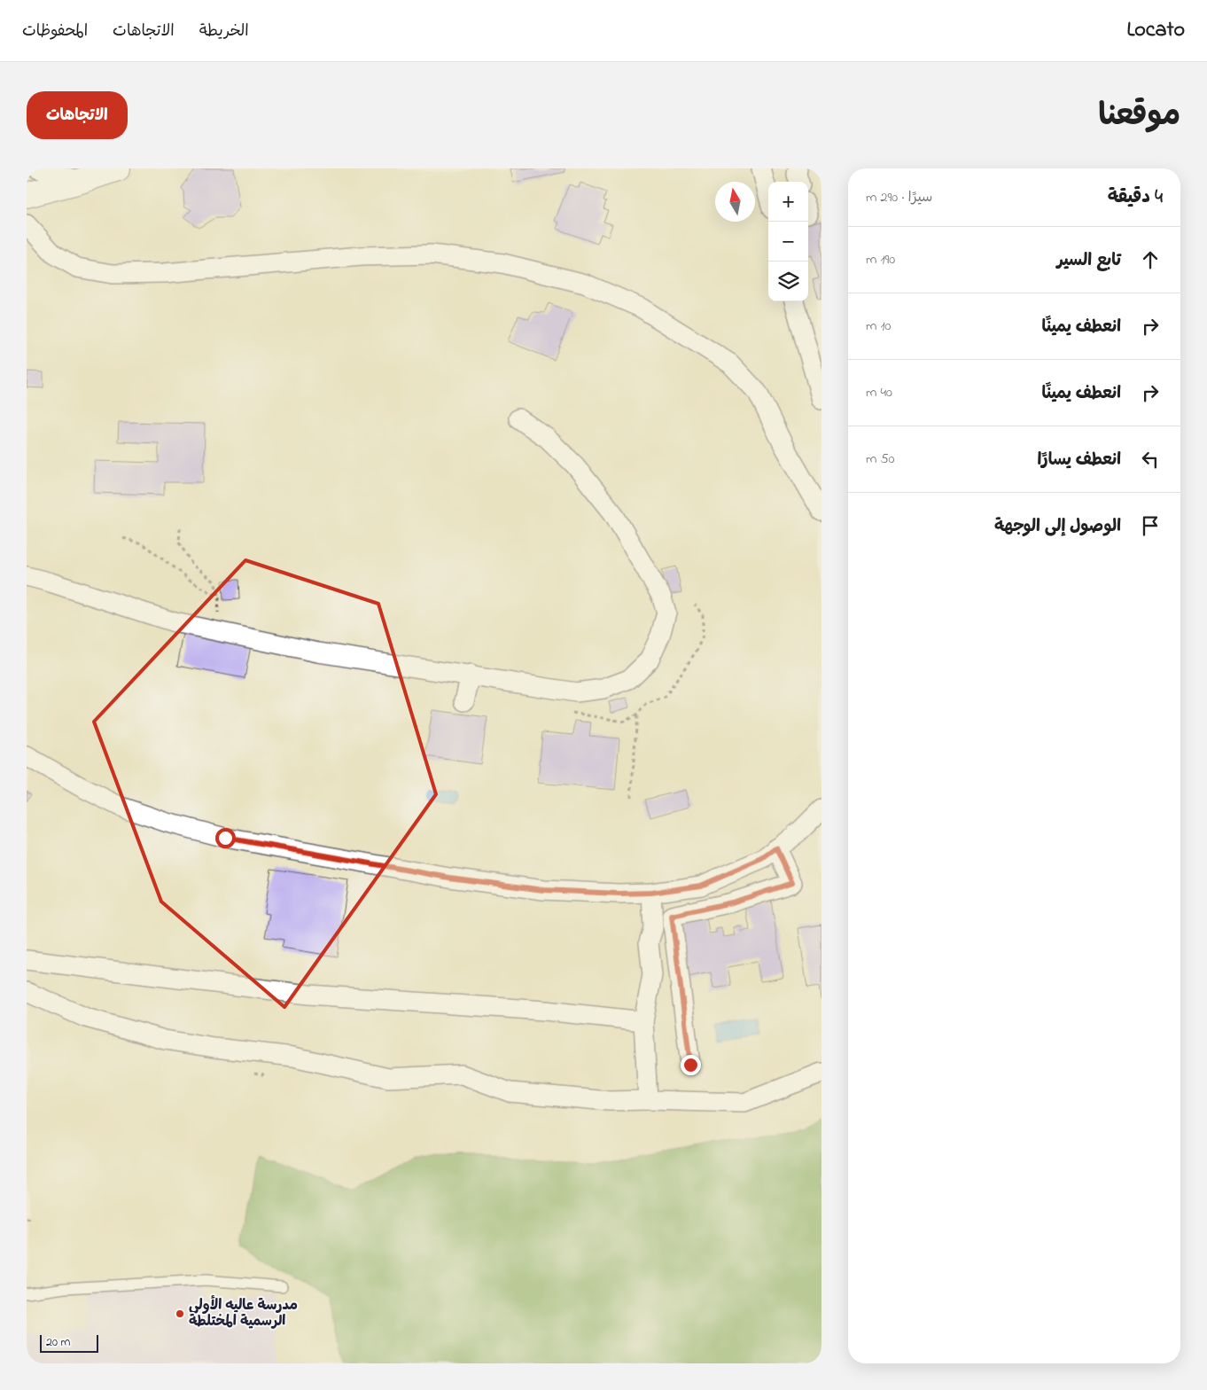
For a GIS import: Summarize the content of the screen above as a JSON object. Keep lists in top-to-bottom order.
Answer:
{
  "places": ["مدرسة عاليه الأولى الرسمية المختلطة"],
  "scale_bar": "20 m",
  "north": "top",
  "page": {
    "header": "Locato",
    "nav": ["الخريطة", "الاتجاهات", "المحفوظات"],
    "title": "موقعنا",
    "buttons": "الاتجاهات",
    "heading": ["4 دقيقة", "سيرًا · 290 m"],
    "map_buttons": ["+", "−"],
    "list": [
      ["تابع السير", "190 m"],
      ["انعطف يمينًا", "10 m"],
      ["انعطف يمينًا", "40 m"],
      ["انعطف يسارًا", "50 m"],
      "الوصول إلى الوجهة"
    ],
    "scale": "20 m"
  }
}
